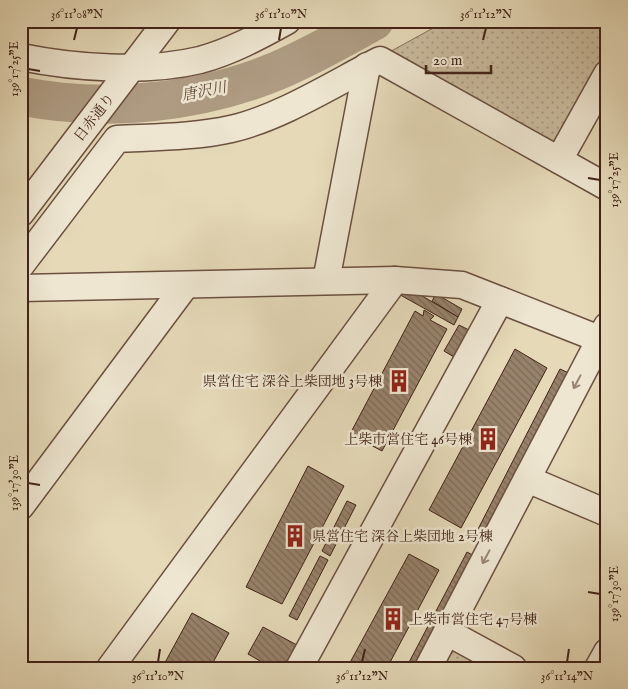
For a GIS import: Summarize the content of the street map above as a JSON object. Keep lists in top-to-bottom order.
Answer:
{
  "streets": {
    "street": ["日赤通り"]
  },
  "water": ["唐沢川"],
  "places": {
    "building": [
      "県営住宅 深谷上柴団地 3号棟",
      "上柴市営住宅 46号棟",
      "県営住宅 深谷上柴団地 2号棟",
      "上柴市営住宅 47号棟"
    ]
  },
  "scale_bar": "20 m",
  "coordinates": [
    "36°11'08\"N",
    "36°11'10\"N",
    "36°11'12\"N",
    "139°17'25\"E",
    "139°17'30\"E",
    "36°11'14\"N"
  ]
}
